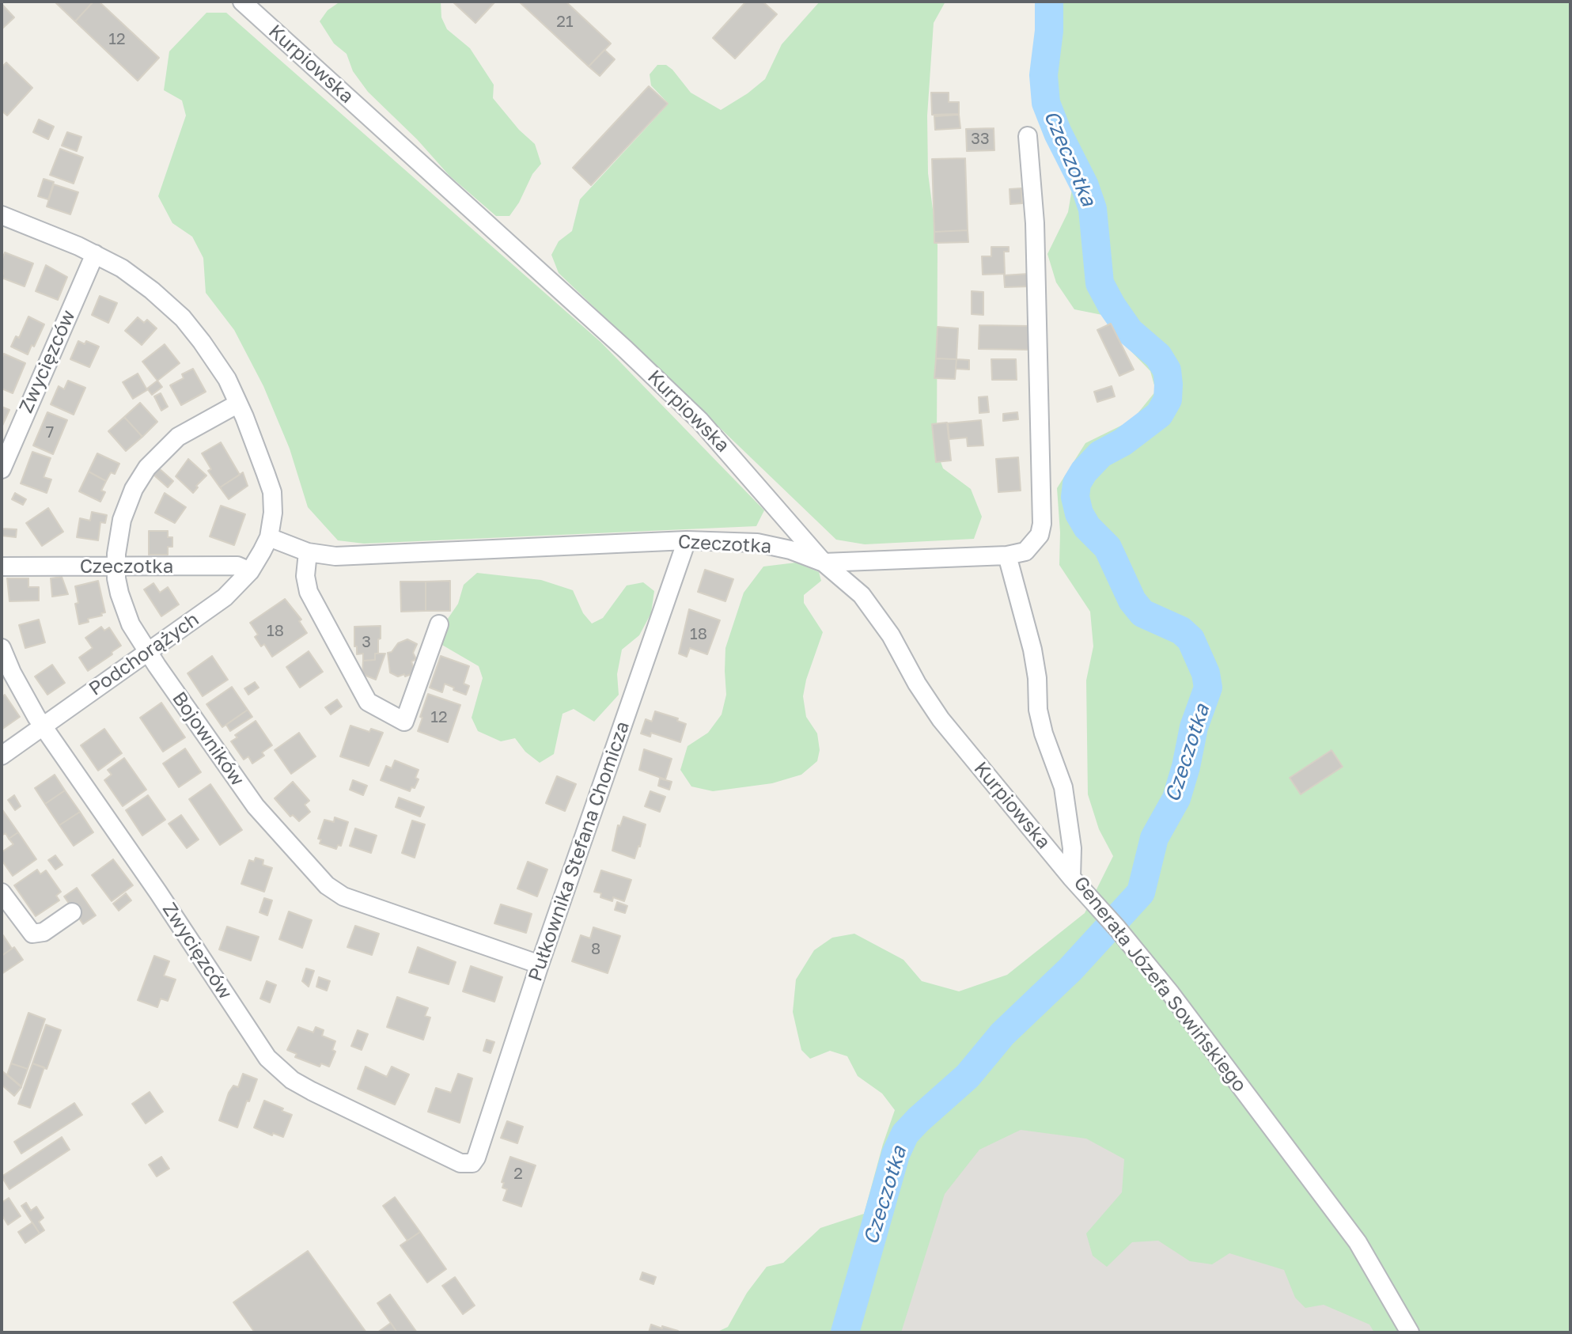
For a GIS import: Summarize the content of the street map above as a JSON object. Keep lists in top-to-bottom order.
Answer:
{
  "streets": {
    "street": [
      "Kurpiowska",
      "Zwycięzców",
      "Czeczotka",
      "Podchorążych",
      "Bojowników",
      "Pułkownika Stefana Chomicza",
      "Generała Józefa Sowińskiego"
    ]
  },
  "crossings": [
    ["Kurpiowska", "Czeczotka"],
    ["Kurpiowska", "Generała Józefa Sowińskiego"],
    ["Zwycięzców", "Podchorążych"],
    ["Zwycięzców", "Pułkownika Stefana Chomicza"],
    ["Czeczotka", "Podchorążych"],
    ["Czeczotka", "Bojowników"],
    ["Czeczotka", "Pułkownika Stefana Chomicza"],
    ["Czeczotka", "Generała Józefa Sowińskiego"],
    ["Podchorążych", "Bojowników"],
    ["Bojowników", "Pułkownika Stefana Chomicza"]
  ],
  "water": ["Czeczotka"],
  "house_numbers": [
    "21",
    "12",
    "33",
    "7",
    "18",
    "18",
    "3",
    "12",
    "8",
    "2"
  ]
}
